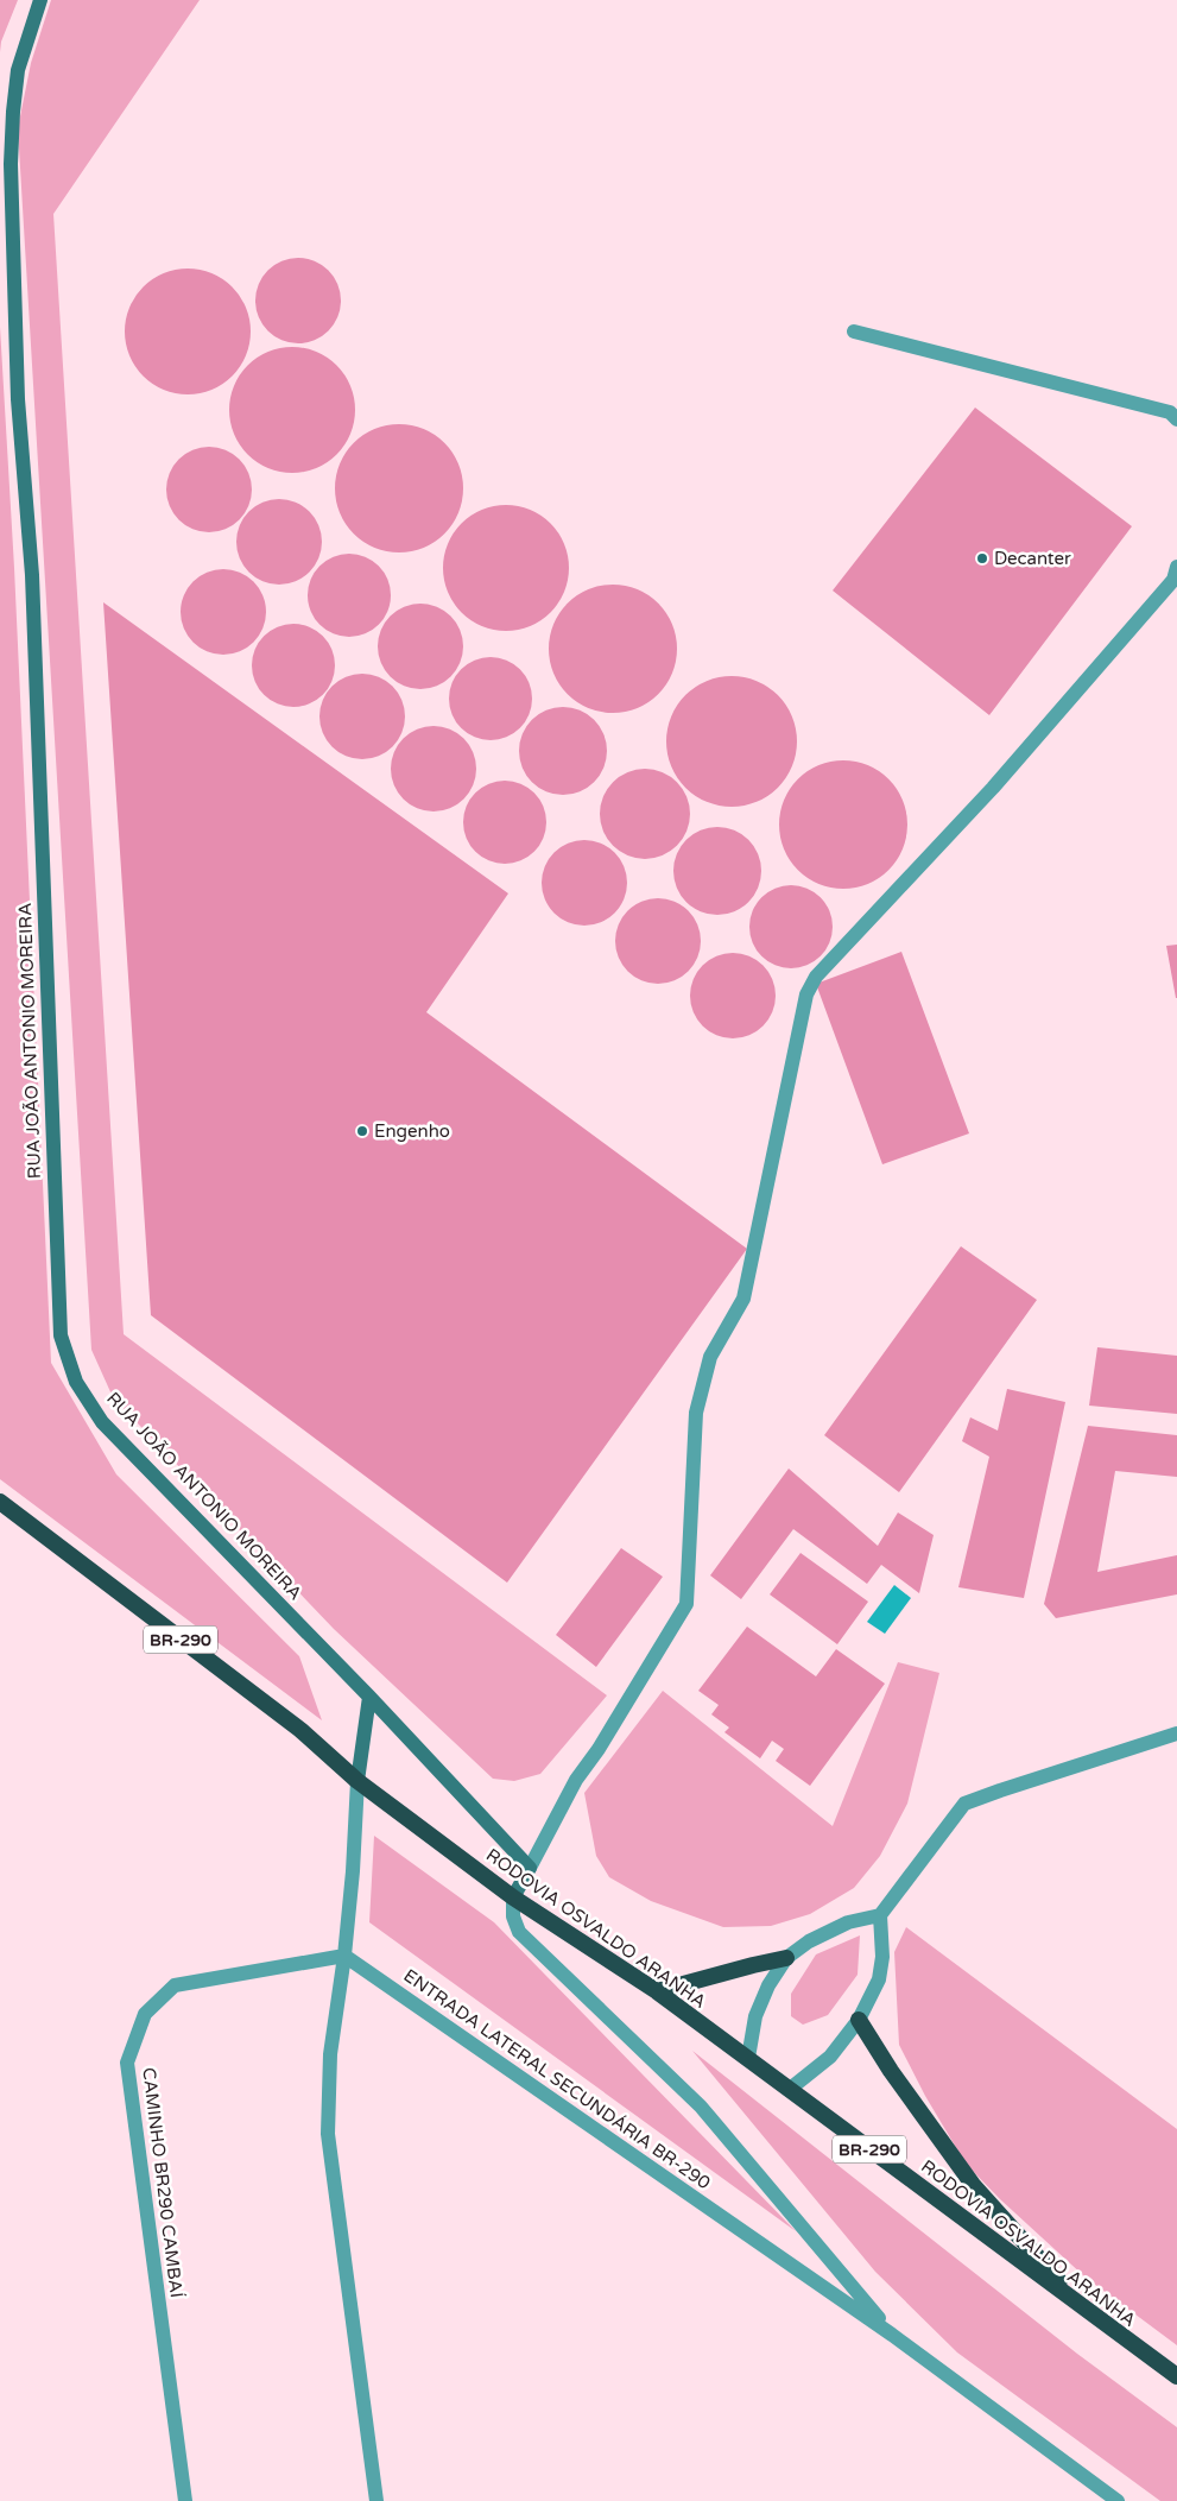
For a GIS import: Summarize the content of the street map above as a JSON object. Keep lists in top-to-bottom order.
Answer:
{
  "streets": {
    "highway": ["BR-290", "RODOVIA OSVALDO ARANHA"],
    "main road": ["RUA JOÃO ANTONIO MOREIRA"],
    "street": ["ENTRADA LATERAL SECUNDÁRIA BR-290", "CAMINHO BR290 CAMBAÍ"]
  },
  "crossings": [
    ["RODOVIA OSVALDO ARANHA", "ENTRADA LATERAL SECUNDÁRIA BR-290"],
    ["ENTRADA LATERAL SECUNDÁRIA BR-290", "CAMINHO BR290 CAMBAÍ"]
  ],
  "places": ["Decanter", "Engenho"]
}
